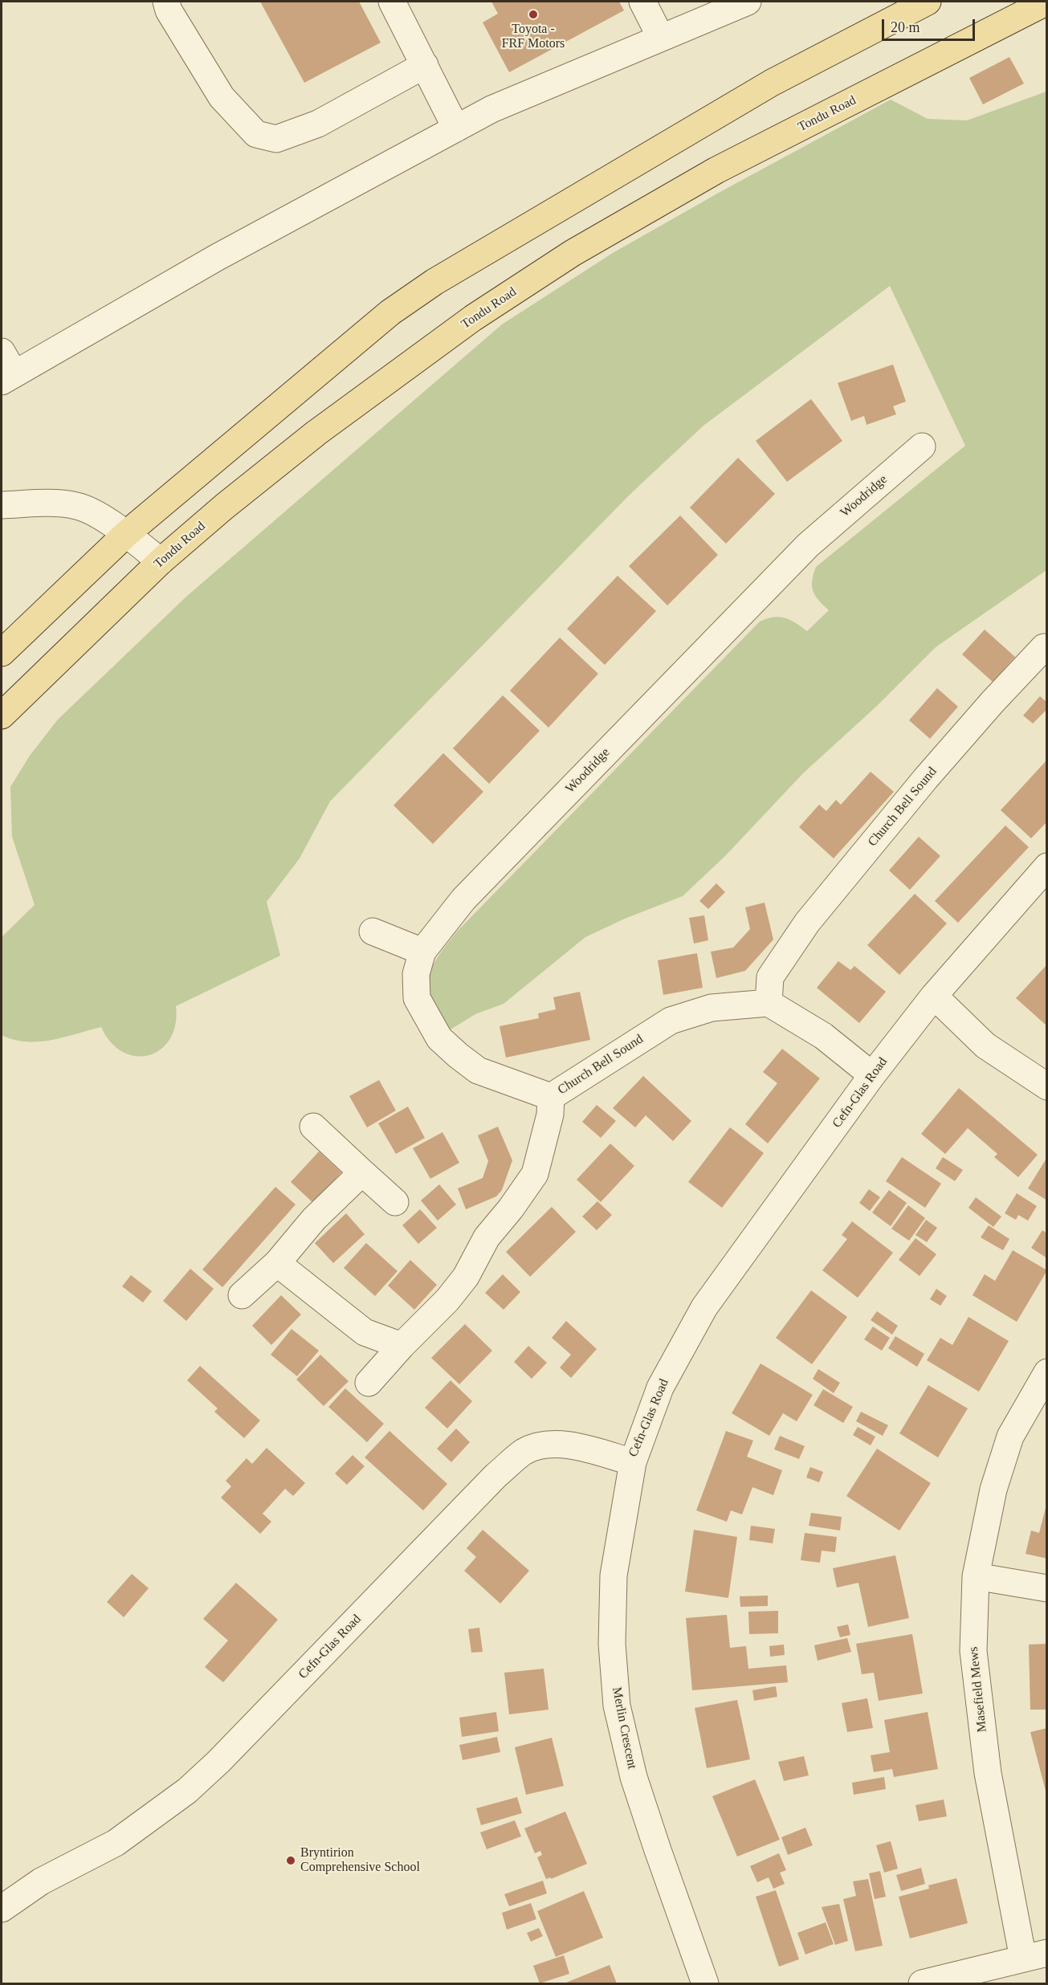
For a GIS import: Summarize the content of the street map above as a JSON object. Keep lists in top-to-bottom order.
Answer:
{
  "streets": {
    "main road": ["Tondu Road"],
    "street": [
      "Woodridge",
      "Church Bell Sound",
      "Cefn-Glas Road",
      "Masefield Mews",
      "Merlin Crescent"
    ]
  },
  "crossings": [
    ["Woodridge", "Church Bell Sound"],
    ["Cefn-Glas Road", "Merlin Crescent"]
  ],
  "places": ["Toyota - FRF Motors", "Bryntirion Comprehensive School"],
  "scale_bar": "20 m"
}
